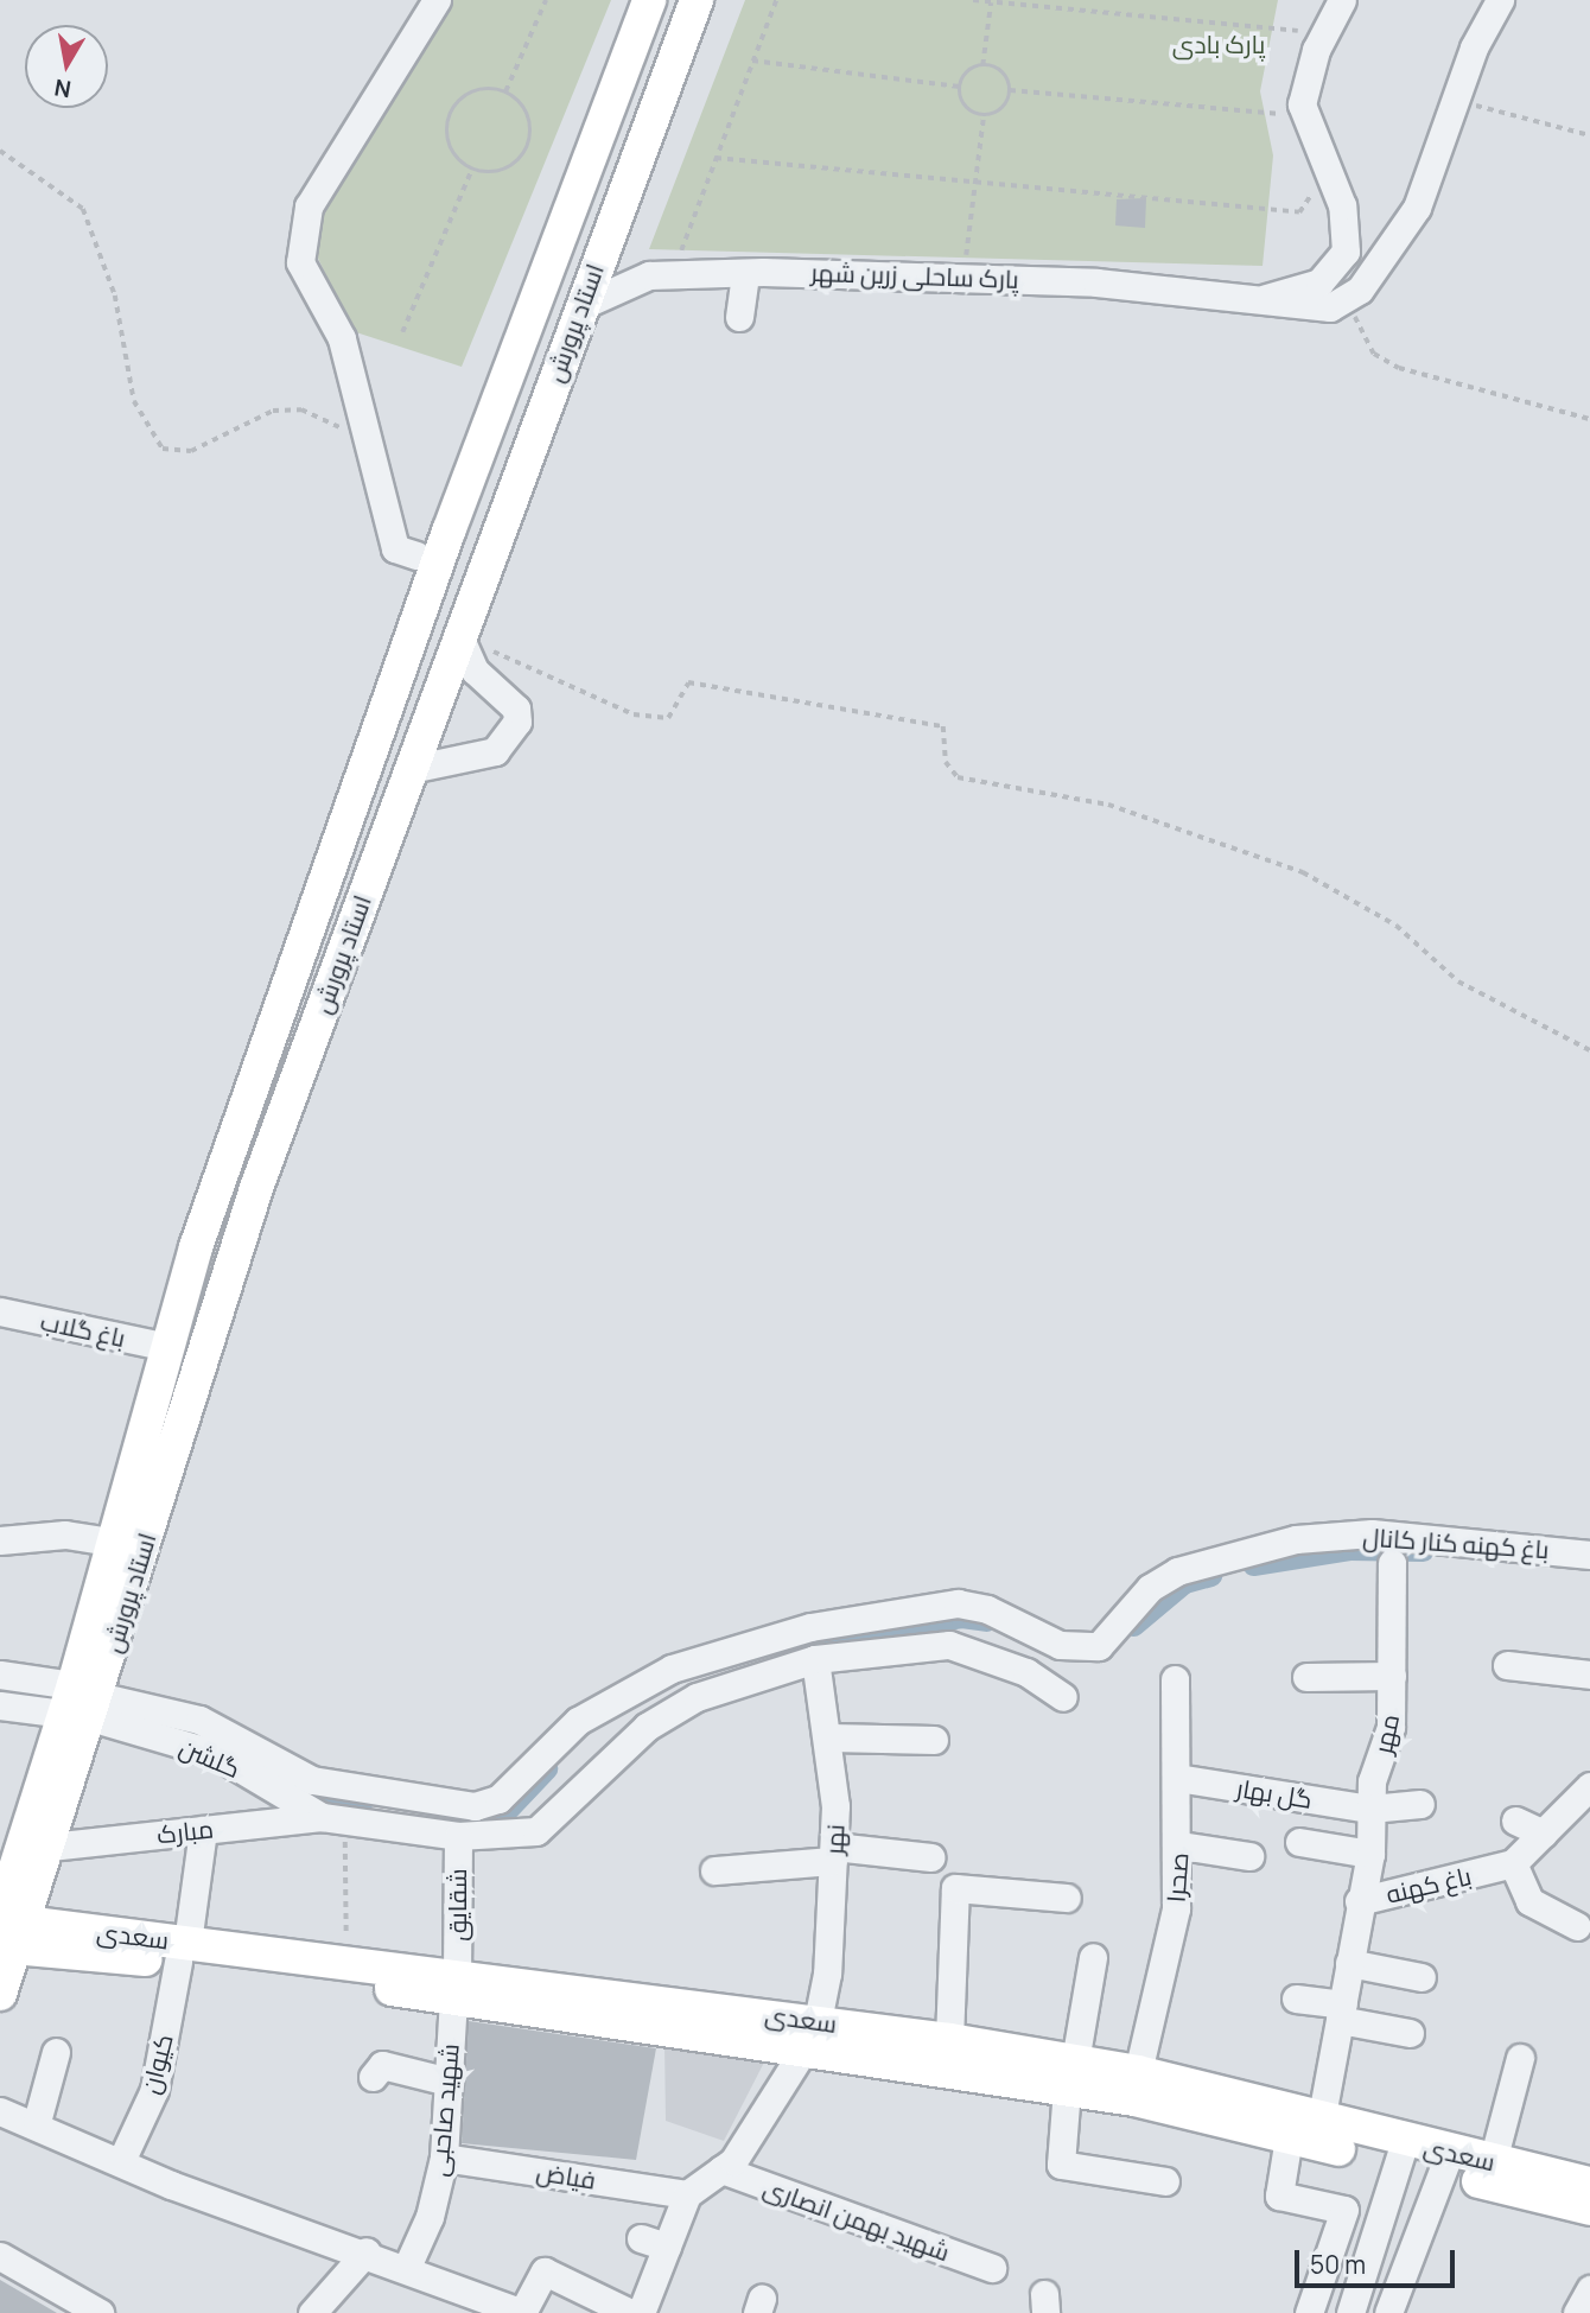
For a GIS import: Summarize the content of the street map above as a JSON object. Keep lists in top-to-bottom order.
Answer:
{
  "streets": {
    "main road": ["استاد پرورش", "سعدی"],
    "street": [
      "پارک ساحلی زرین شهر",
      "باغ گلاب",
      "باغ کهنه کنار کانال",
      "مهر",
      "گلشن",
      "گل بهار",
      "مبارک",
      "نهر",
      "صحرا",
      "باغ کهنه",
      "شقایق",
      "کیوان",
      "شهید صاحبی",
      "فیاض",
      "شهید بهمن انصاری"
    ]
  },
  "crossings": [
    ["پارک ساحلی زرین شهر", "استاد پرورش"],
    ["استاد پرورش", "باغ گلاب"],
    ["استاد پرورش", "باغ کهنه کنار کانال"],
    ["استاد پرورش", "گلشن"],
    ["استاد پرورش", "مبارک"],
    ["استاد پرورش", "سعدی"],
    ["باغ کهنه کنار کانال", "گلشن"],
    ["مهر", "گل بهار"],
    ["مهر", "باغ کهنه"],
    ["گلشن", "مبارک"],
    ["گل بهار", "صحرا"],
    ["مبارک", "کیوان"],
    ["نهر", "سعدی"],
    ["صحرا", "سعدی"],
    ["باغ کهنه", "سعدی"],
    ["شقایق", "سعدی"],
    ["شقایق", "شهید صاحبی"],
    ["سعدی", "کیوان"],
    ["سعدی", "شهید صاحبی"],
    ["شهید صاحبی", "فیاض"]
  ],
  "parks": ["پارک بادی"],
  "scale_bar": "50 m",
  "north": "bottom"
}
